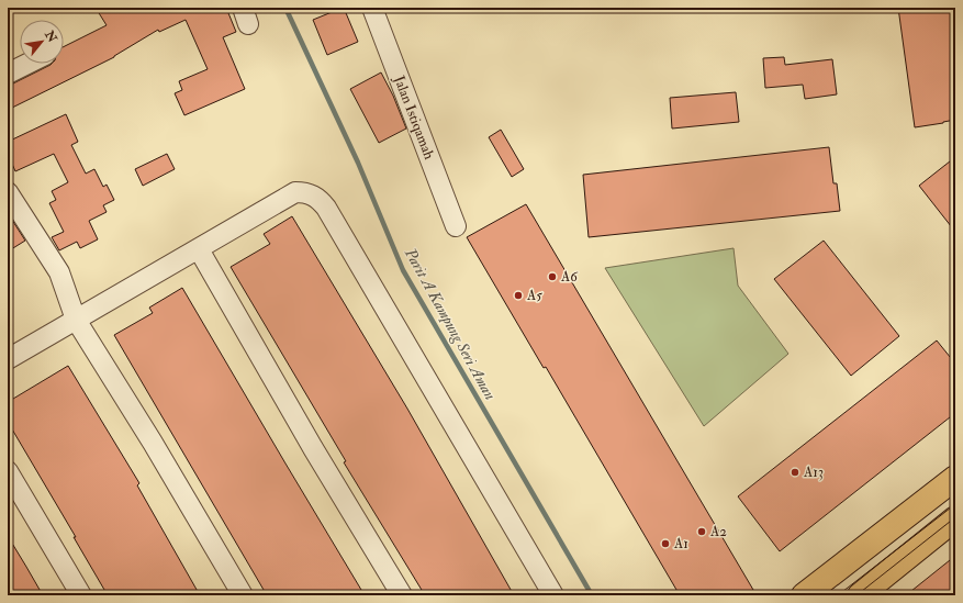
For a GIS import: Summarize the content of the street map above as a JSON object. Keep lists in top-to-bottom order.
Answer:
{
  "streets": {
    "street": ["Jalan Istiqamah"]
  },
  "water": ["Parit A Kampung Seri Aman"],
  "places": [
    "A6",
    "A5",
    "A13",
    "A2",
    "A1"
  ],
  "north": "top right"
}
